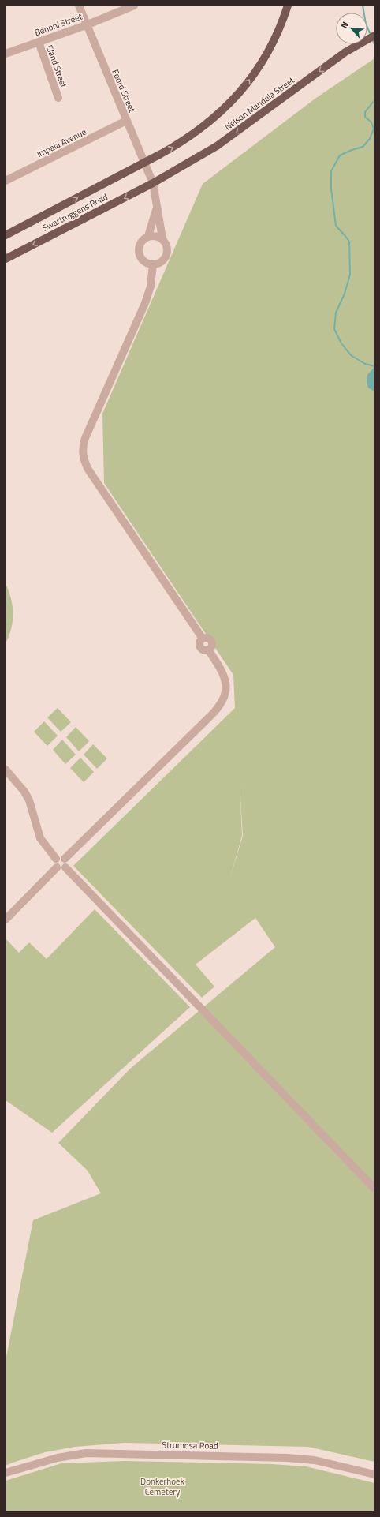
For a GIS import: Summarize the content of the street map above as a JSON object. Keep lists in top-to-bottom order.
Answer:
{
  "streets": {
    "main road": ["Nelson Mandela Street", "Swartruggens Road"],
    "street": [
      "Benoni Street",
      "Eland Street",
      "Foord Street",
      "Impala Avenue",
      "Strumosa Road"
    ]
  },
  "crossings": [
    ["Benoni Street", "Eland Street"],
    ["Benoni Street", "Foord Street"],
    ["Foord Street", "Nelson Mandela Street"],
    ["Foord Street", "Impala Avenue"],
    ["Foord Street", "Swartruggens Road"],
    ["Nelson Mandela Street", "Swartruggens Road"]
  ],
  "one_way": ["Nelson Mandela Street"],
  "parks": ["Donkerhoek Cemetery"],
  "north": "top left"
}
